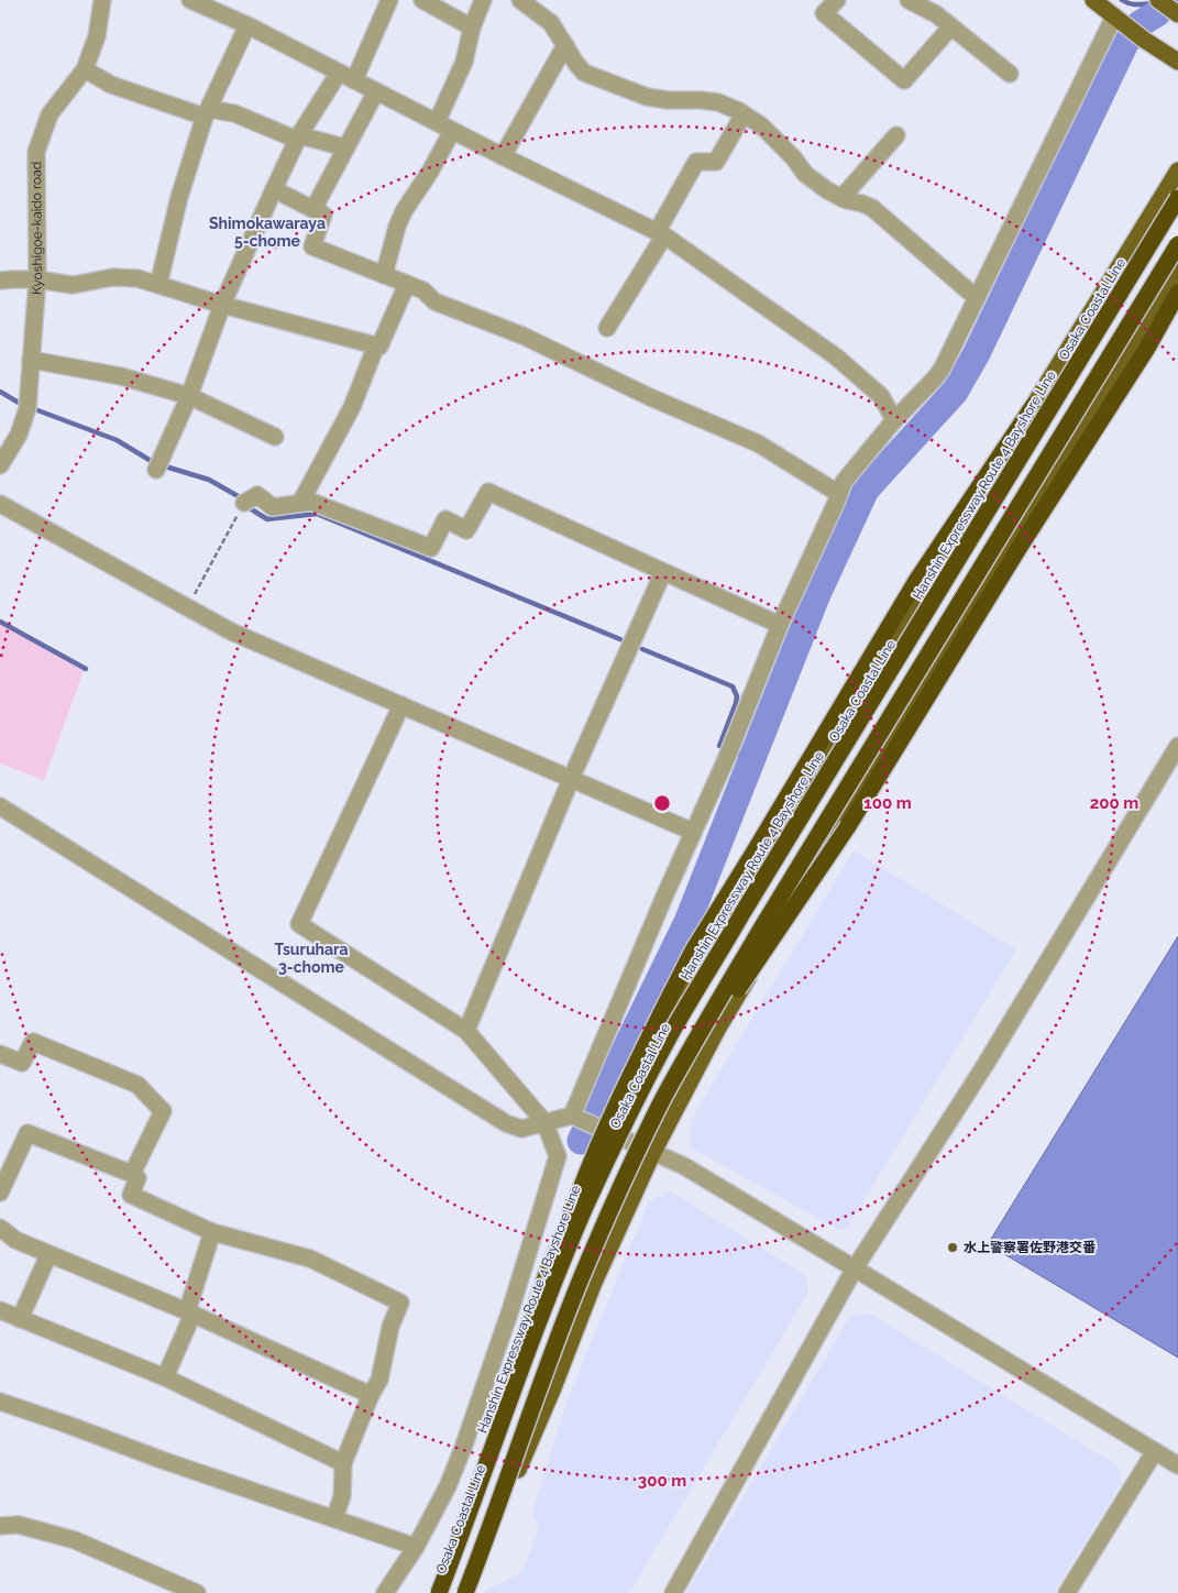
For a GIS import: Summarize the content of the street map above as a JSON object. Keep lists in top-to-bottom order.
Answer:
{
  "streets": {
    "highway": ["Hanshin Expressway Route 4 Bayshore Line"],
    "main road": ["Osaka Coastal Line"],
    "street": ["Kyoshigoe-kaido road"]
  },
  "districts": ["Shimokawaraya 5-chome", "Tsuruhara 3-chome"],
  "places": ["水上警察署佐野港交番"],
  "rings": ["100 m", "200 m", "300 m"]
}
